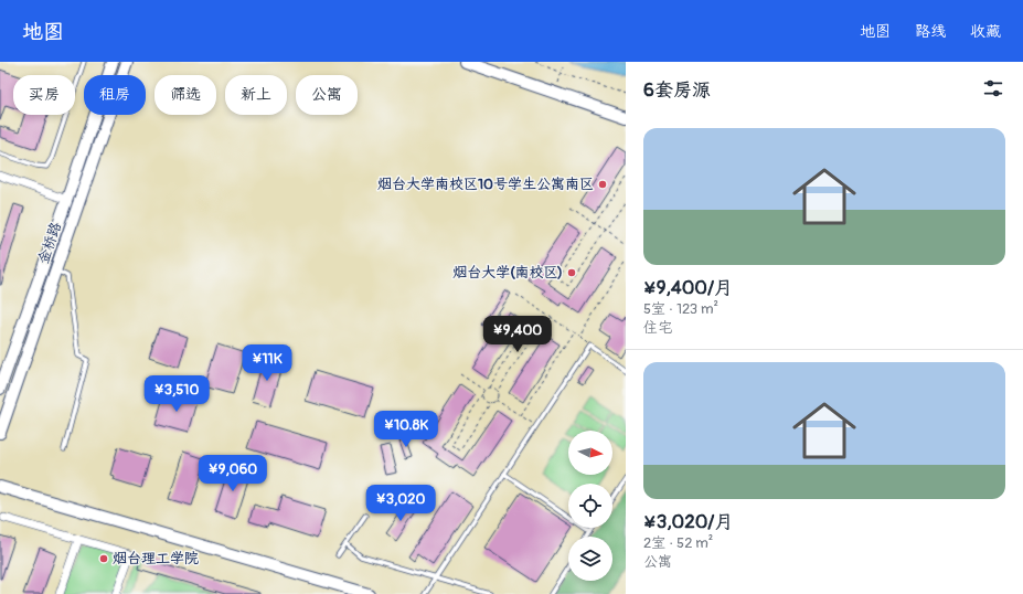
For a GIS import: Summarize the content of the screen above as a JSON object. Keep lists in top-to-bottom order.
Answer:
{
  "streets": {
    "street": ["金桥路"]
  },
  "places": ["烟台大学南校区10号学生公寓南区", "烟台大学(南校区)", "烟台理工学院"],
  "north": "right",
  "page": {
    "header": "地图",
    "nav": ["地图", "路线", "收藏"],
    "heading": "6套房源",
    "chip": [
      "买房",
      "租房",
      "筛选",
      "新上",
      "公寓"
    ],
    "list": [
      {
        "name": "¥9,400/月",
        "note": "5室 · 123 m² · 住宅"
      },
      {
        "name": "¥3,020/月",
        "note": "2室 · 52 m² · 公寓"
      }
    ],
    "price": [
      "¥9,400",
      "¥11K",
      "¥3,510",
      "¥10.8K",
      "¥9,060",
      "¥3,020"
    ]
  }
}
